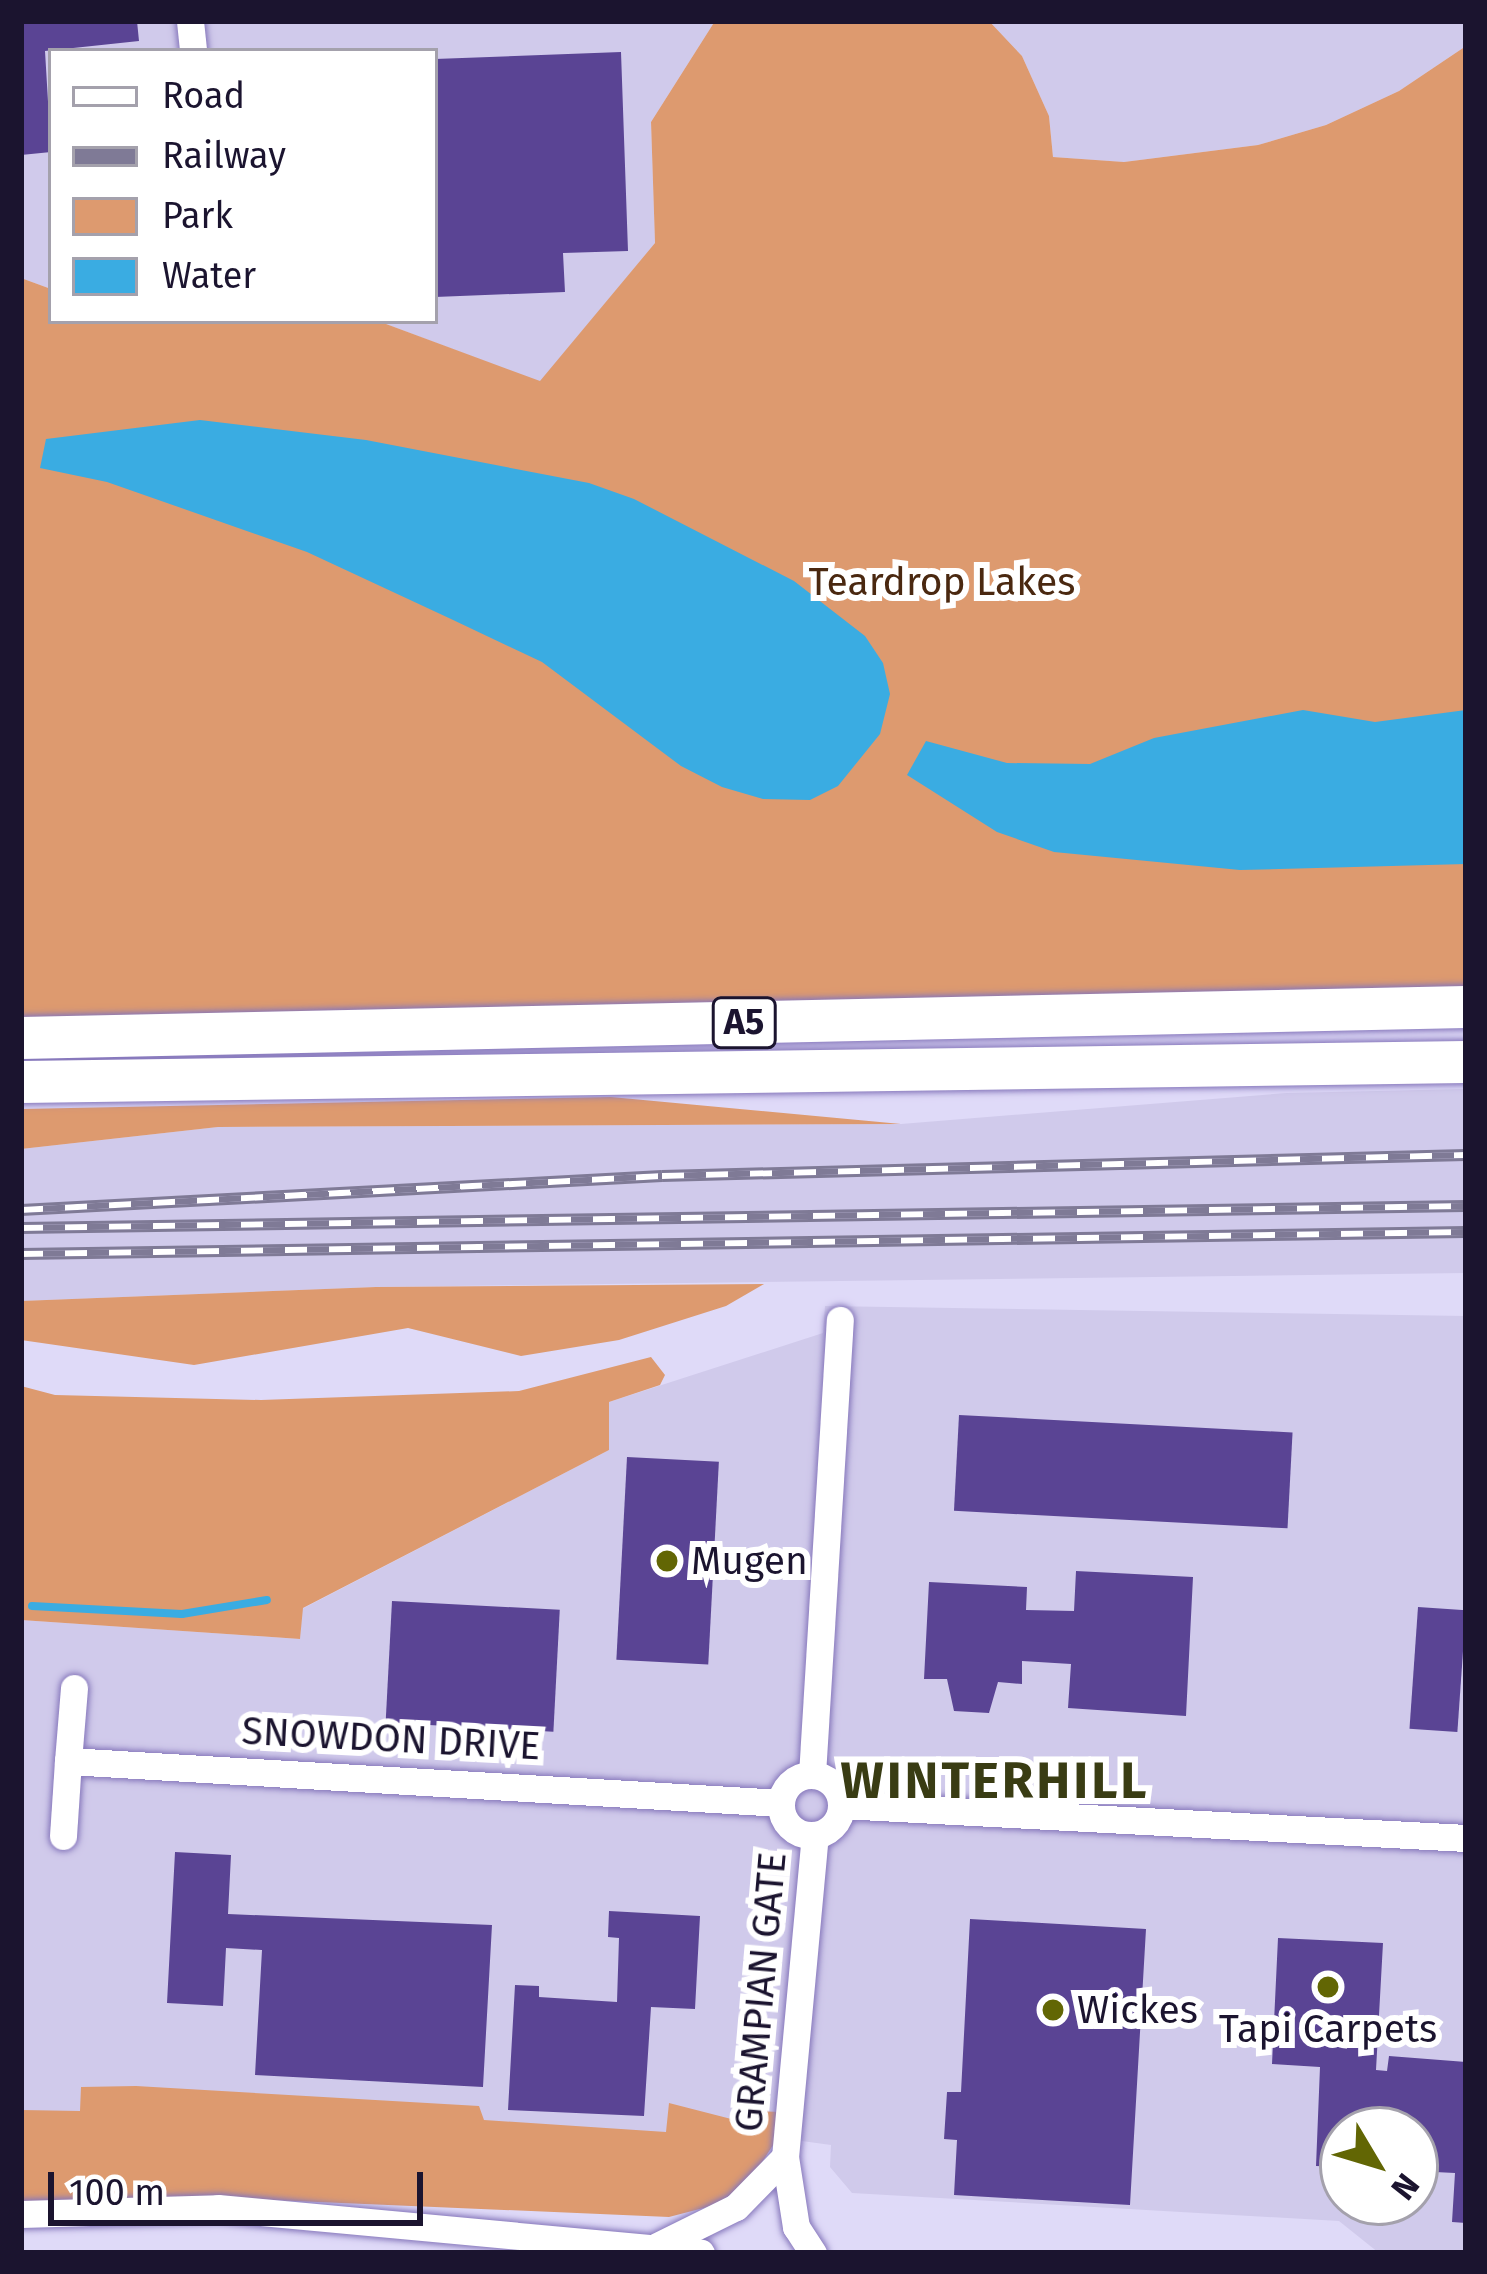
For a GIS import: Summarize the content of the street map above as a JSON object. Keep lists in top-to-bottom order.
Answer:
{
  "streets": {
    "highway": ["A5"],
    "street": ["SNOWDON DRIVE", "GRAMPIAN GATE"]
  },
  "crossings": [
    ["SNOWDON DRIVE", "GRAMPIAN GATE"]
  ],
  "districts": ["WINTERHILL"],
  "parks": ["Teardrop Lakes"],
  "places": ["Mugen", "Tapi Carpets", "Wickes"],
  "legend": [
    "Road",
    "Railway",
    "Park",
    "Water"
  ],
  "scale_bar": "100 m",
  "north": "bottom right"
}
